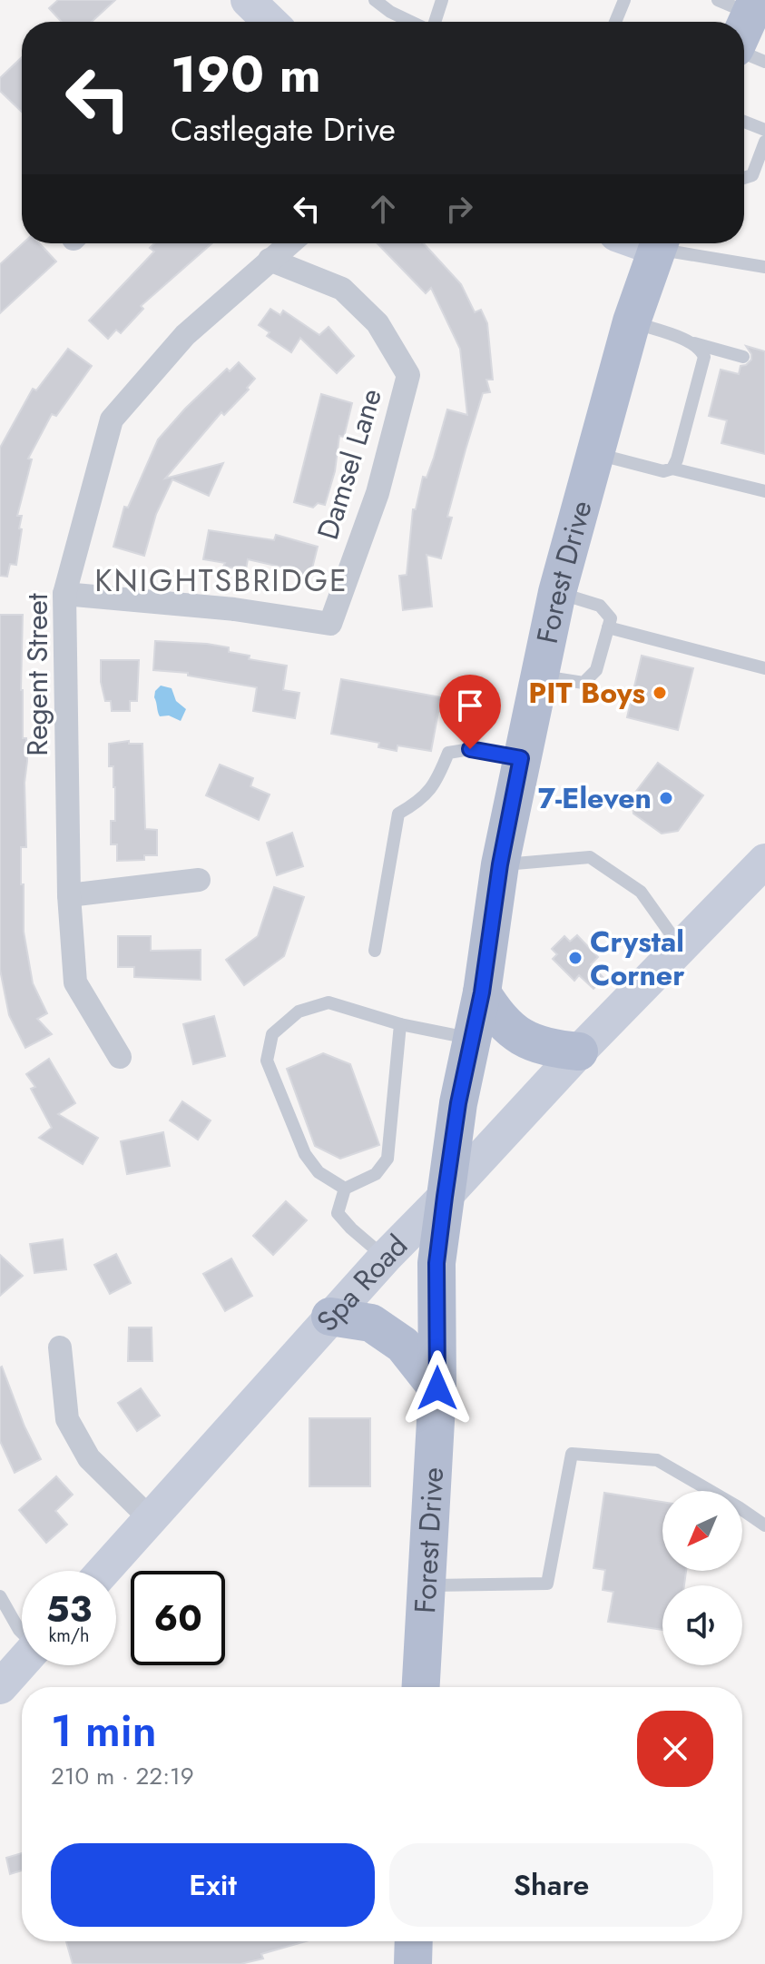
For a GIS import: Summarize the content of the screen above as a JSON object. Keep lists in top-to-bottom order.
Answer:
{
  "streets": {
    "main road": ["Forest Drive", "Spa Road"],
    "street": ["Damsel Lane", "Regent Street"]
  },
  "crossings": [
    ["Damsel Lane", "Regent Street"],
    ["Forest Drive", "Spa Road"]
  ],
  "districts": ["KNIGHTSBRIDGE"],
  "places": ["PIT Boys", "7-Eleven", "Crystal Corner"],
  "north": "bottom left",
  "page": {
    "turn": ["190 m", "Castlegate Drive"],
    "speed": "53 km/h",
    "limit": "60",
    "heading": ["1 min", "210 m · 22:19"],
    "buttons": ["Exit", "Share"]
  }
}
